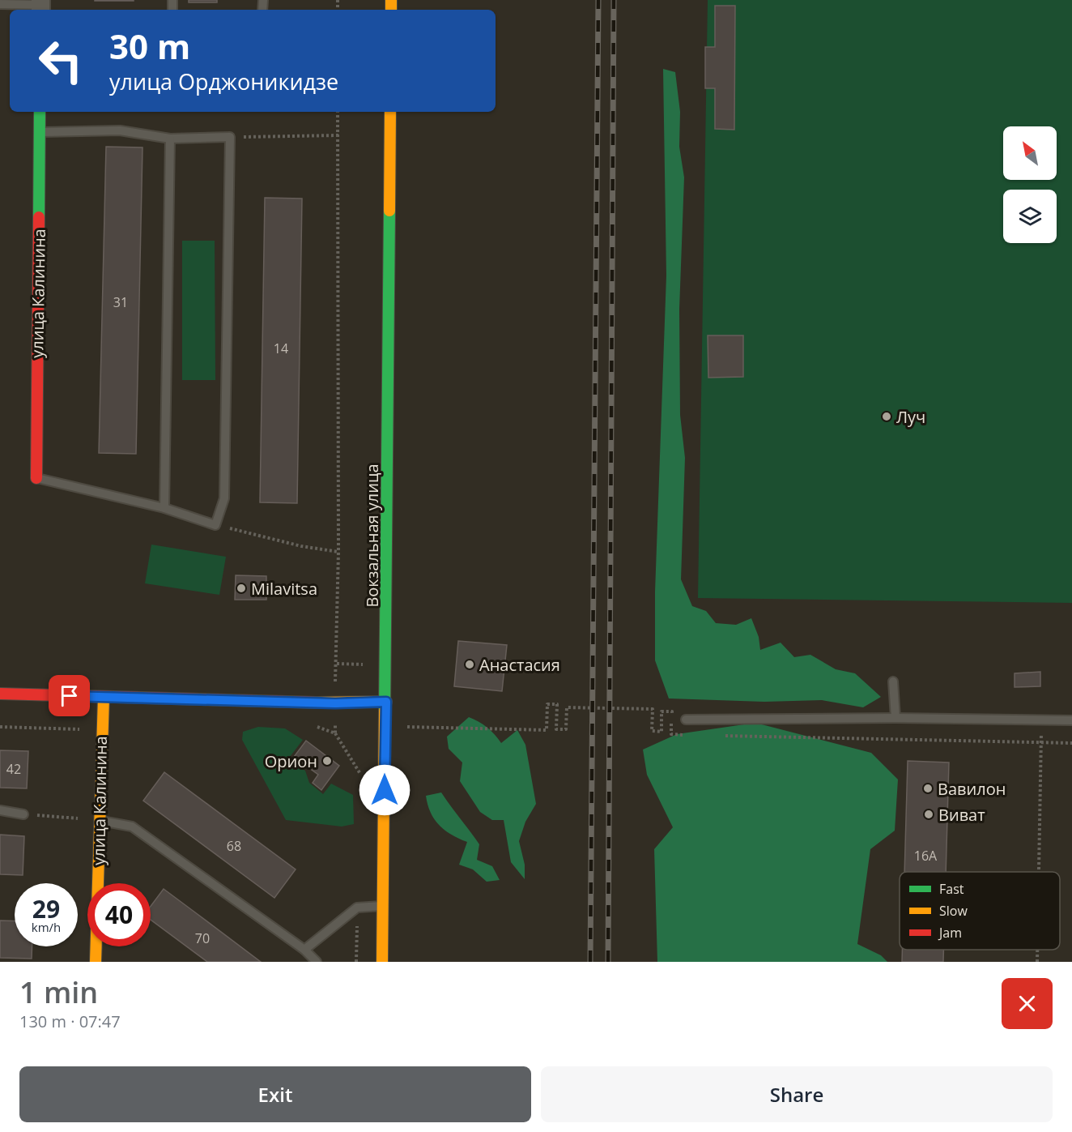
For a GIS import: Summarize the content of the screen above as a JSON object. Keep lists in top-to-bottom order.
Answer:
{
  "streets": {
    "street": ["улица Калинина", "Вокзальная улица"]
  },
  "places": [
    "Луч",
    "Milavitsa",
    "Анастасия",
    "Орион",
    "Вавилон",
    "Виват"
  ],
  "house_numbers": [
    "31",
    "14",
    "42",
    "68",
    "16А",
    "70"
  ],
  "legend": ["Fast", "Slow", "Jam"],
  "north": "top left",
  "page": {
    "turn": ["30 m", "улица Орджоникидзе"],
    "speed": "29 km/h",
    "limit": "40",
    "heading": ["1 min", "130 m · 07:47"],
    "buttons": ["Exit", "Share"]
  }
}
